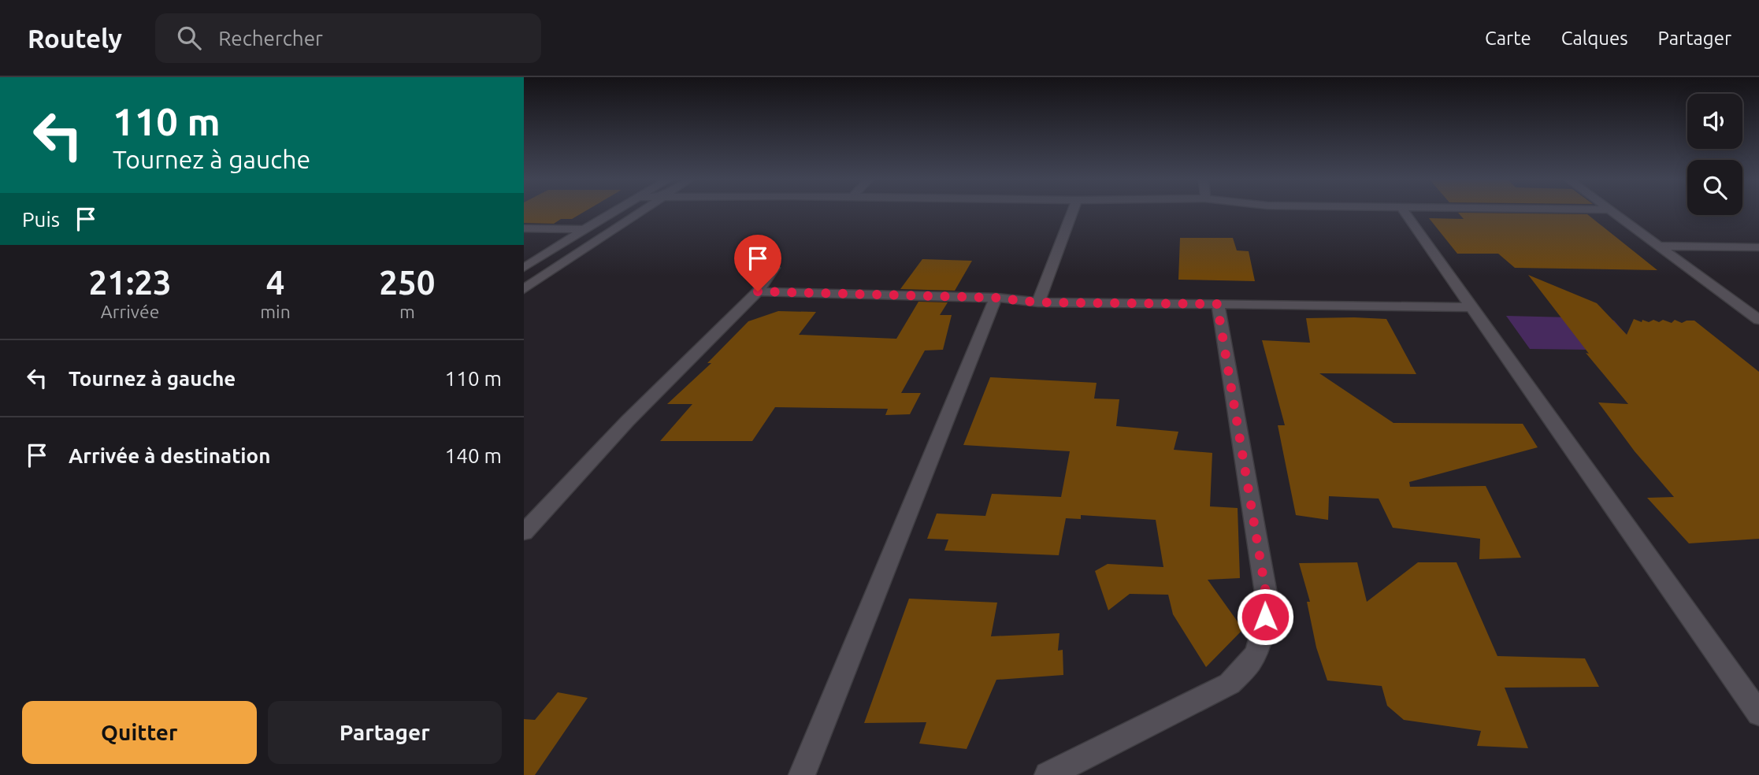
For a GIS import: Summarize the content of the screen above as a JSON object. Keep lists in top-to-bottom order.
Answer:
{
  "page": {
    "header": "Routely",
    "search": "Rechercher",
    "nav": ["Carte", "Calques", "Partager"],
    "turn": ["110 m", "Tournez à gauche"],
    "then": "Puis",
    "eta": [
      "21:23",
      "Arrivée",
      "4",
      "min",
      "250",
      "m"
    ],
    "list": [
      {
        "name": "Tournez à gauche",
        "value": "110 m"
      },
      {
        "name": "Arrivée à destination",
        "value": "140 m"
      }
    ],
    "buttons": ["Quitter", "Partager"]
  }
}
